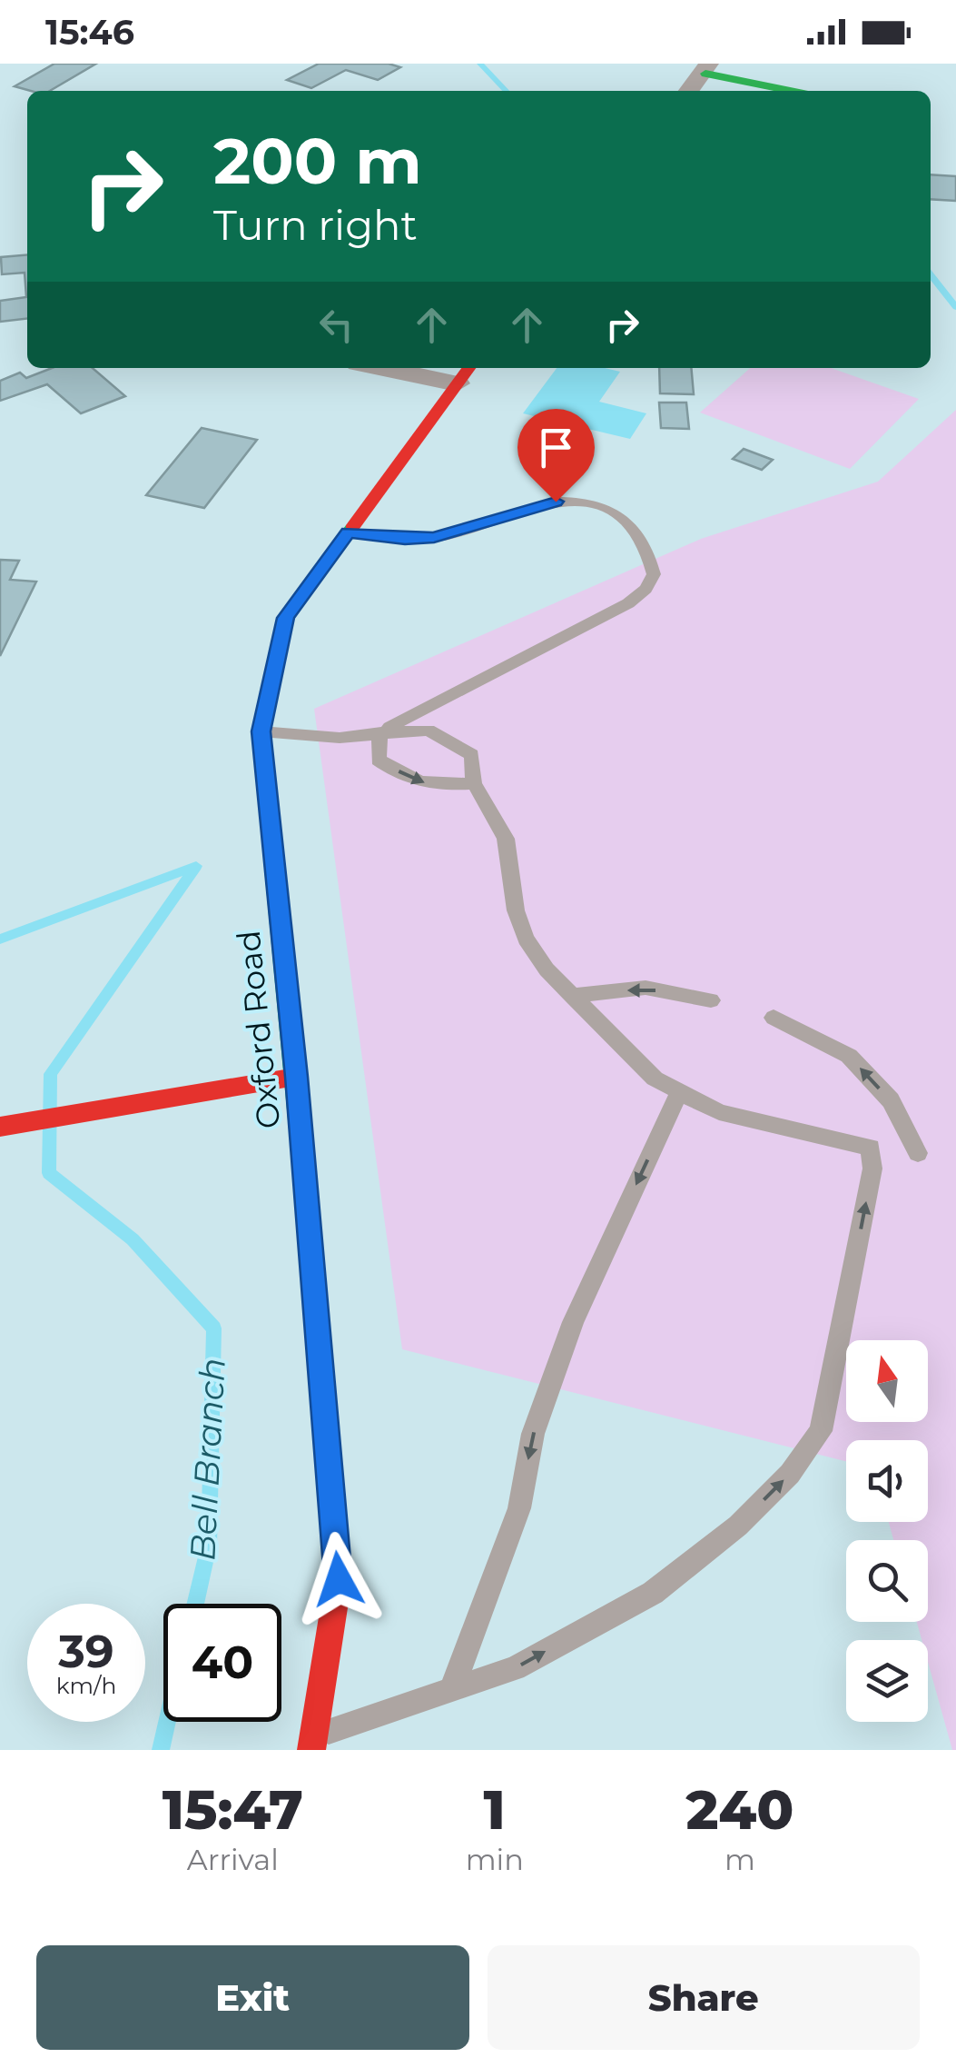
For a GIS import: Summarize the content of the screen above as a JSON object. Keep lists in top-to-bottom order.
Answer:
{
  "streets": {
    "street": ["Oxford Road"]
  },
  "water": ["Bell Branch"],
  "north": "top",
  "page": {
    "status": "15:46",
    "turn": ["200 m", "Turn right"],
    "speed": "39 km/h",
    "limit": "40",
    "eta": [
      "15:47",
      "Arrival",
      "1",
      "min",
      "240",
      "m"
    ],
    "buttons": ["Exit", "Share"]
  }
}
